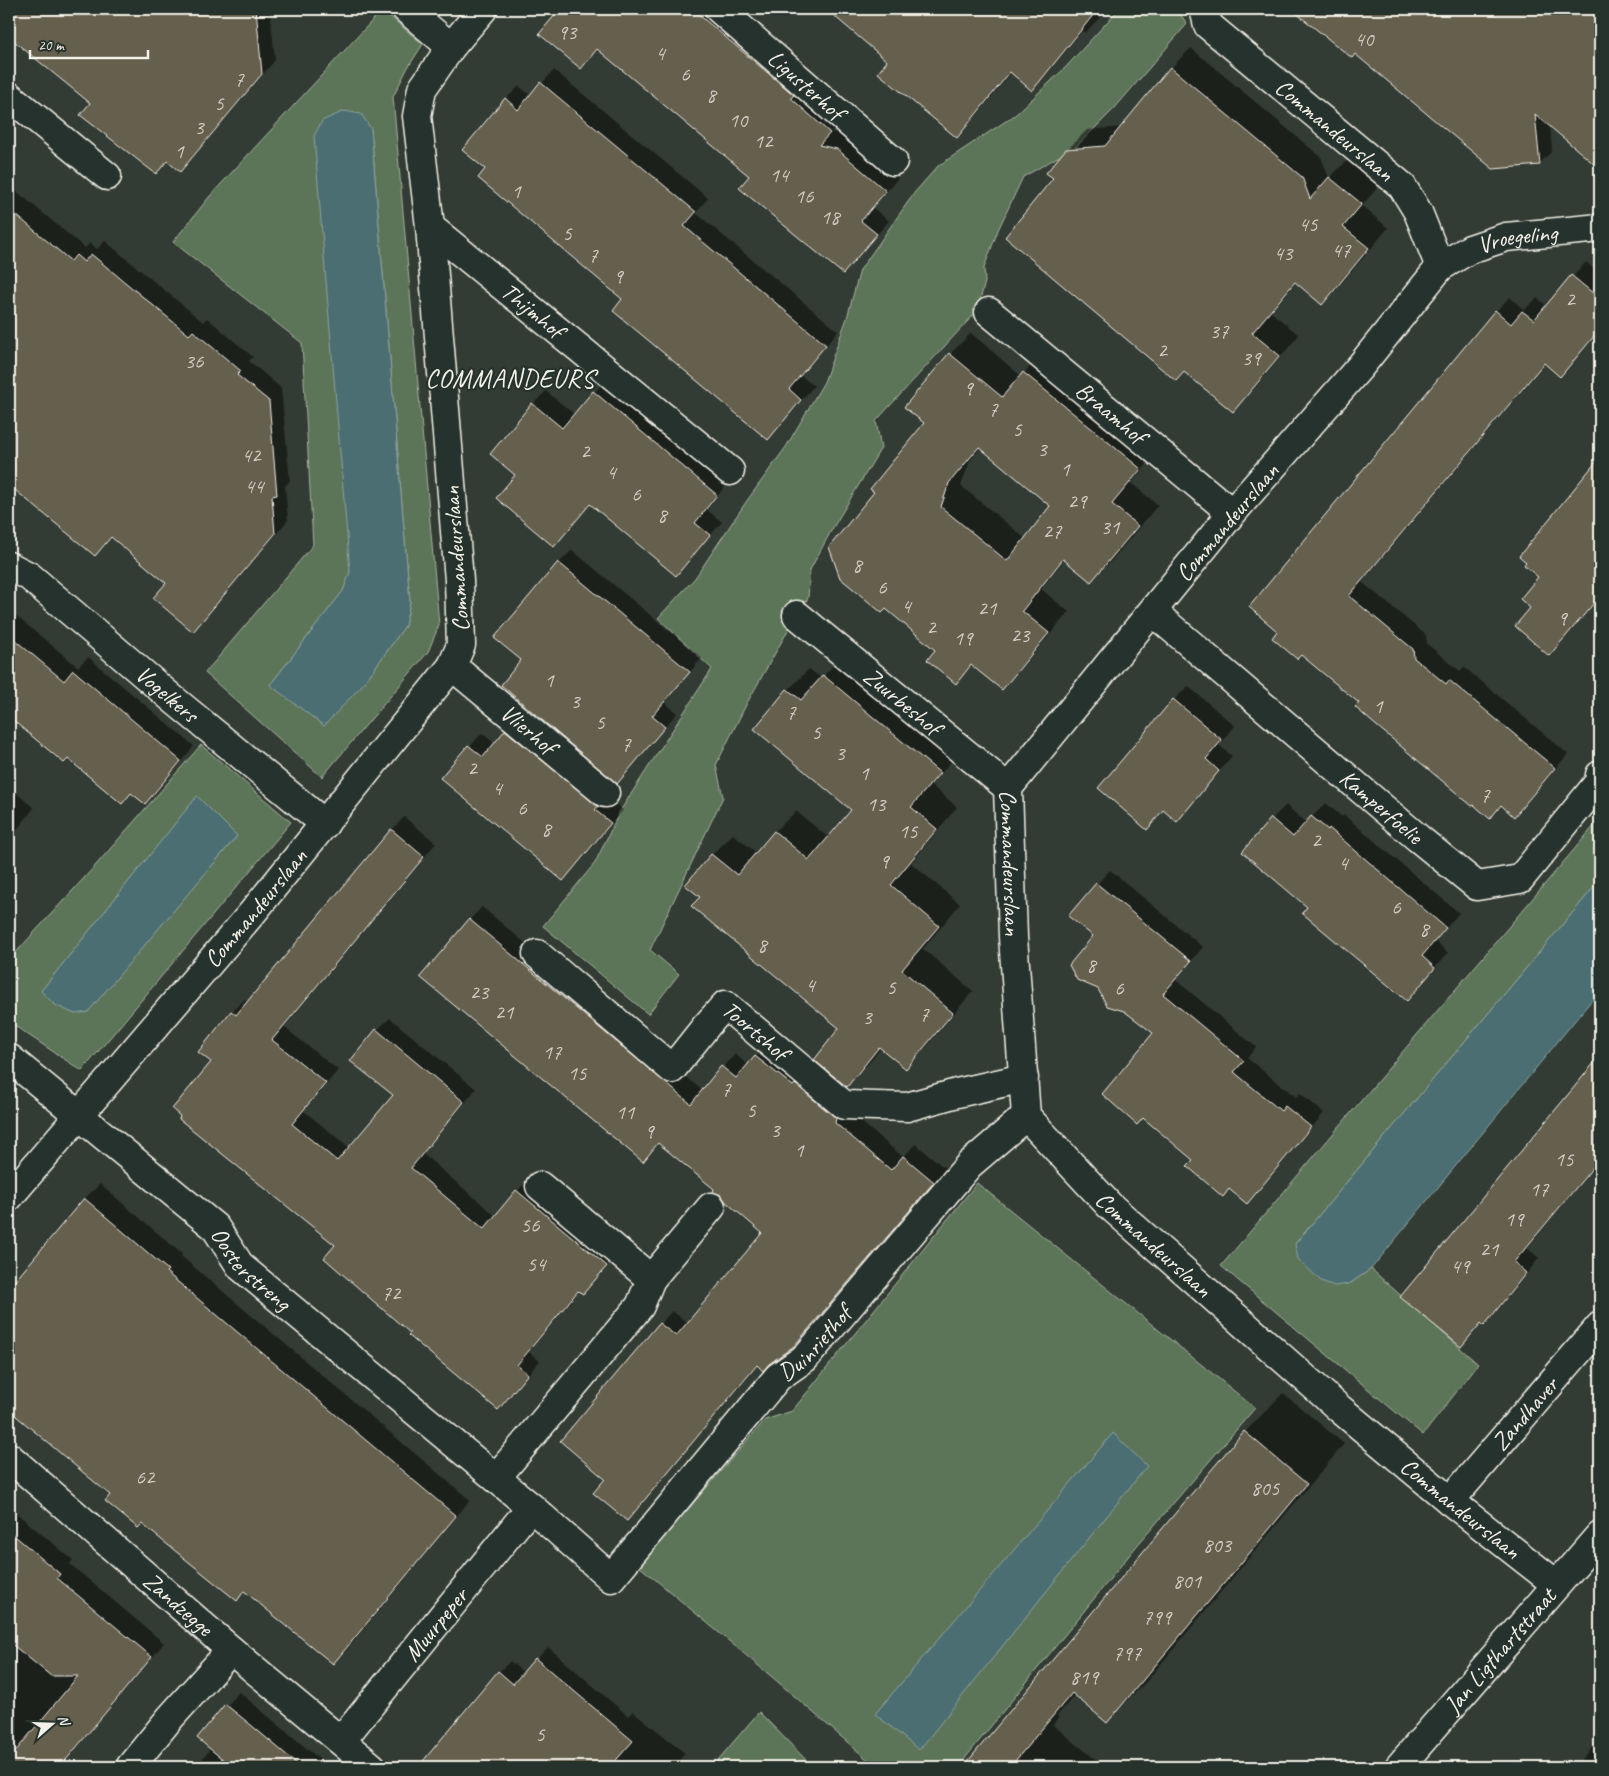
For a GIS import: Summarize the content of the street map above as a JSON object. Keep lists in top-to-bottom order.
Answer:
{
  "streets": {
    "street": [
      "Ligusterhof",
      "Commandeurslaan",
      "Vroegeling",
      "Thijmhof",
      "Braamhof",
      "Vogelkers",
      "Zuurbeshof",
      "Vlierhof",
      "Kamperfoelie",
      "Toortshof",
      "Oosterstreng",
      "Duinriethof",
      "Zandhaver",
      "Zandzegge",
      "Muurpeper",
      "Jan Ligthartstraat"
    ]
  },
  "crossings": [
    ["Commandeurslaan", "Vroegeling"],
    ["Commandeurslaan", "Thijmhof"],
    ["Commandeurslaan", "Braamhof"],
    ["Commandeurslaan", "Vogelkers"],
    ["Commandeurslaan", "Zuurbeshof"],
    ["Commandeurslaan", "Vlierhof"],
    ["Commandeurslaan", "Kamperfoelie"],
    ["Commandeurslaan", "Toortshof"],
    ["Commandeurslaan", "Oosterstreng"],
    ["Commandeurslaan", "Duinriethof"],
    ["Commandeurslaan", "Zandhaver"],
    ["Commandeurslaan", "Jan Ligthartstraat"],
    ["Oosterstreng", "Duinriethof"],
    ["Oosterstreng", "Muurpeper"]
  ],
  "districts": ["COMMANDEURS"],
  "house_numbers": [
    "93",
    "40",
    "4",
    "6",
    "7",
    "8",
    "5",
    "10",
    "3",
    "12",
    "1",
    "14",
    "1",
    "16",
    "18",
    "45",
    "5",
    "47",
    "43",
    "7",
    "9",
    "2",
    "37",
    "2",
    "39",
    "36",
    "9",
    "7",
    "5",
    "3",
    "2",
    "42",
    "1",
    "4",
    "44",
    "6",
    "29",
    "8",
    "31",
    "27",
    "8",
    "6",
    "4",
    "21",
    "9",
    "2",
    "23",
    "19",
    "1",
    "3",
    "1",
    "7",
    "5",
    "5",
    "7",
    "3",
    "2",
    "1",
    "4",
    "7",
    "13",
    "6",
    "8",
    "15",
    "2",
    "9",
    "4",
    "6",
    "8",
    "8",
    "8",
    "4",
    "5",
    "6",
    "23",
    "21",
    "7",
    "3",
    "17",
    "15",
    "7",
    "5",
    "11",
    "3",
    "9",
    "1",
    "15",
    "17",
    "19",
    "56",
    "21",
    "54",
    "49",
    "72",
    "62",
    "805",
    "803",
    "801",
    "799",
    "797",
    "819",
    "5"
  ],
  "scale_bar": "20 m",
  "north": "right"
}
